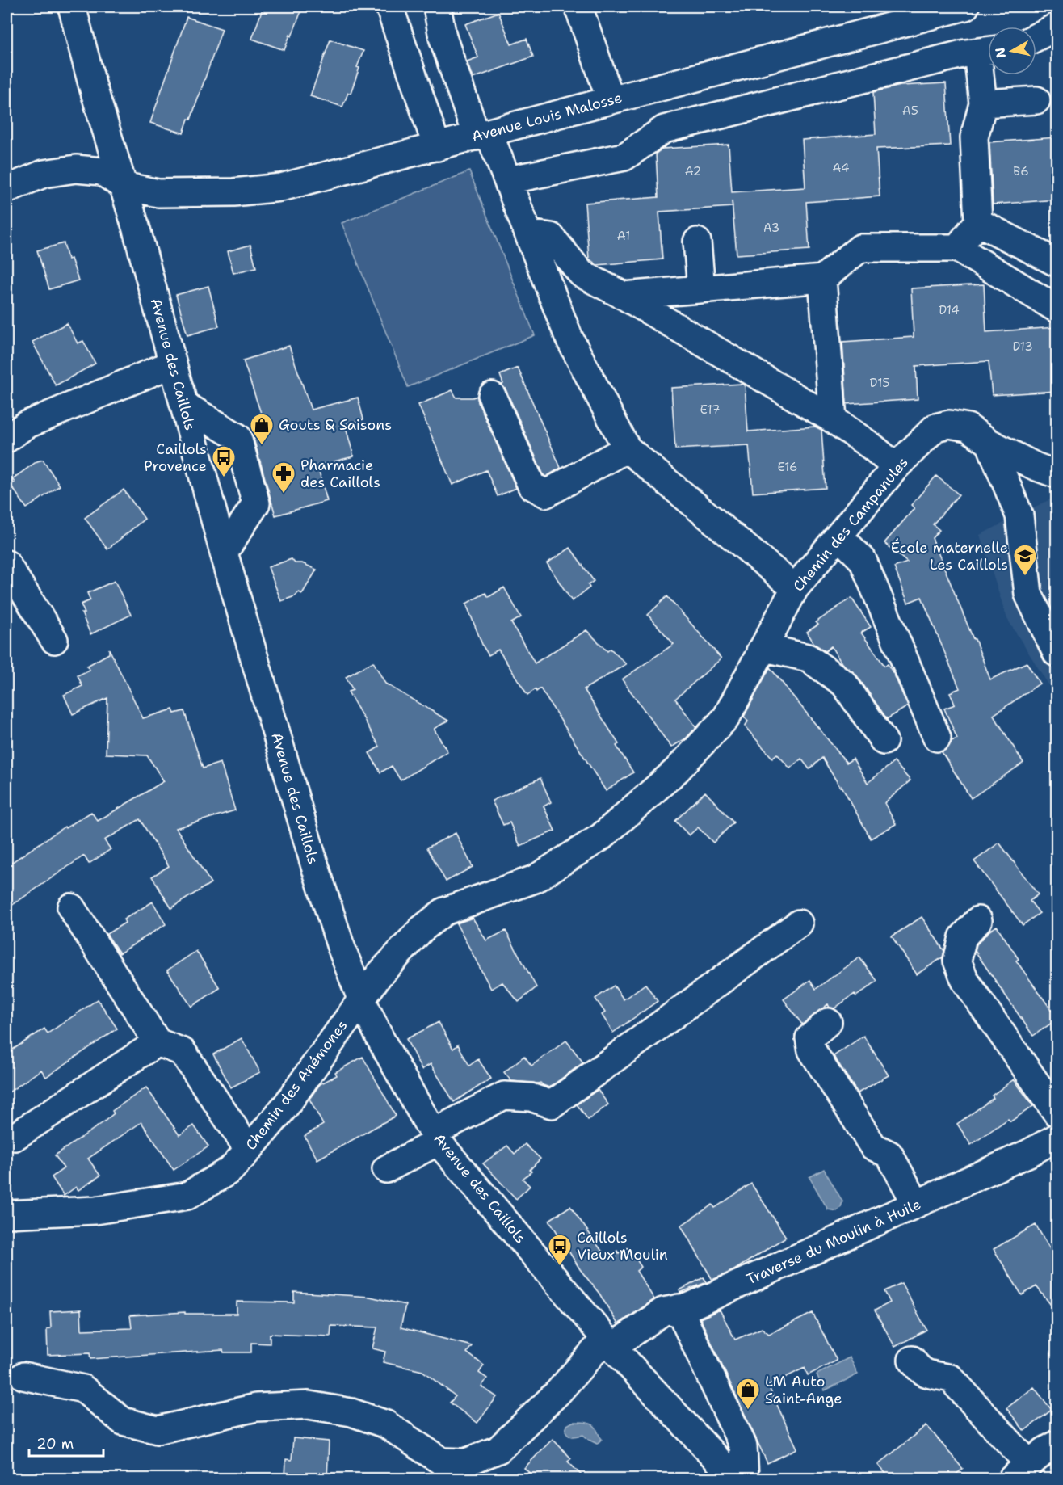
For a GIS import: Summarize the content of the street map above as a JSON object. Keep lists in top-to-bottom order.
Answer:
{
  "streets": {
    "street": [
      "Avenue Louis Malosse",
      "Avenue des Caillols",
      "Chemin des Campanules",
      "Chemin des Anémones",
      "Traverse du Moulin à Huile"
    ]
  },
  "crossings": [
    ["Avenue Louis Malosse", "Avenue des Caillols"],
    ["Avenue des Caillols", "Chemin des Campanules"],
    ["Avenue des Caillols", "Chemin des Anémones"],
    ["Avenue des Caillols", "Traverse du Moulin à Huile"],
    ["Chemin des Campanules", "Chemin des Anémones"]
  ],
  "places": {
    "shop": ["Gouts & Saisons", "LM Auto Saint-Ange"],
    "bus stop": ["Caillols Provence", "Caillols Vieux Moulin"],
    "pharmacy": ["Pharmacie des Caillols"],
    "school or university": ["École maternelle Les Caillols"]
  },
  "house_numbers": [
    "A5",
    "A4",
    "A2",
    "B6",
    "A3",
    "A1",
    "D14",
    "D13",
    "D15",
    "E17",
    "E16"
  ],
  "scale_bar": "20 m",
  "north": "left"
}
